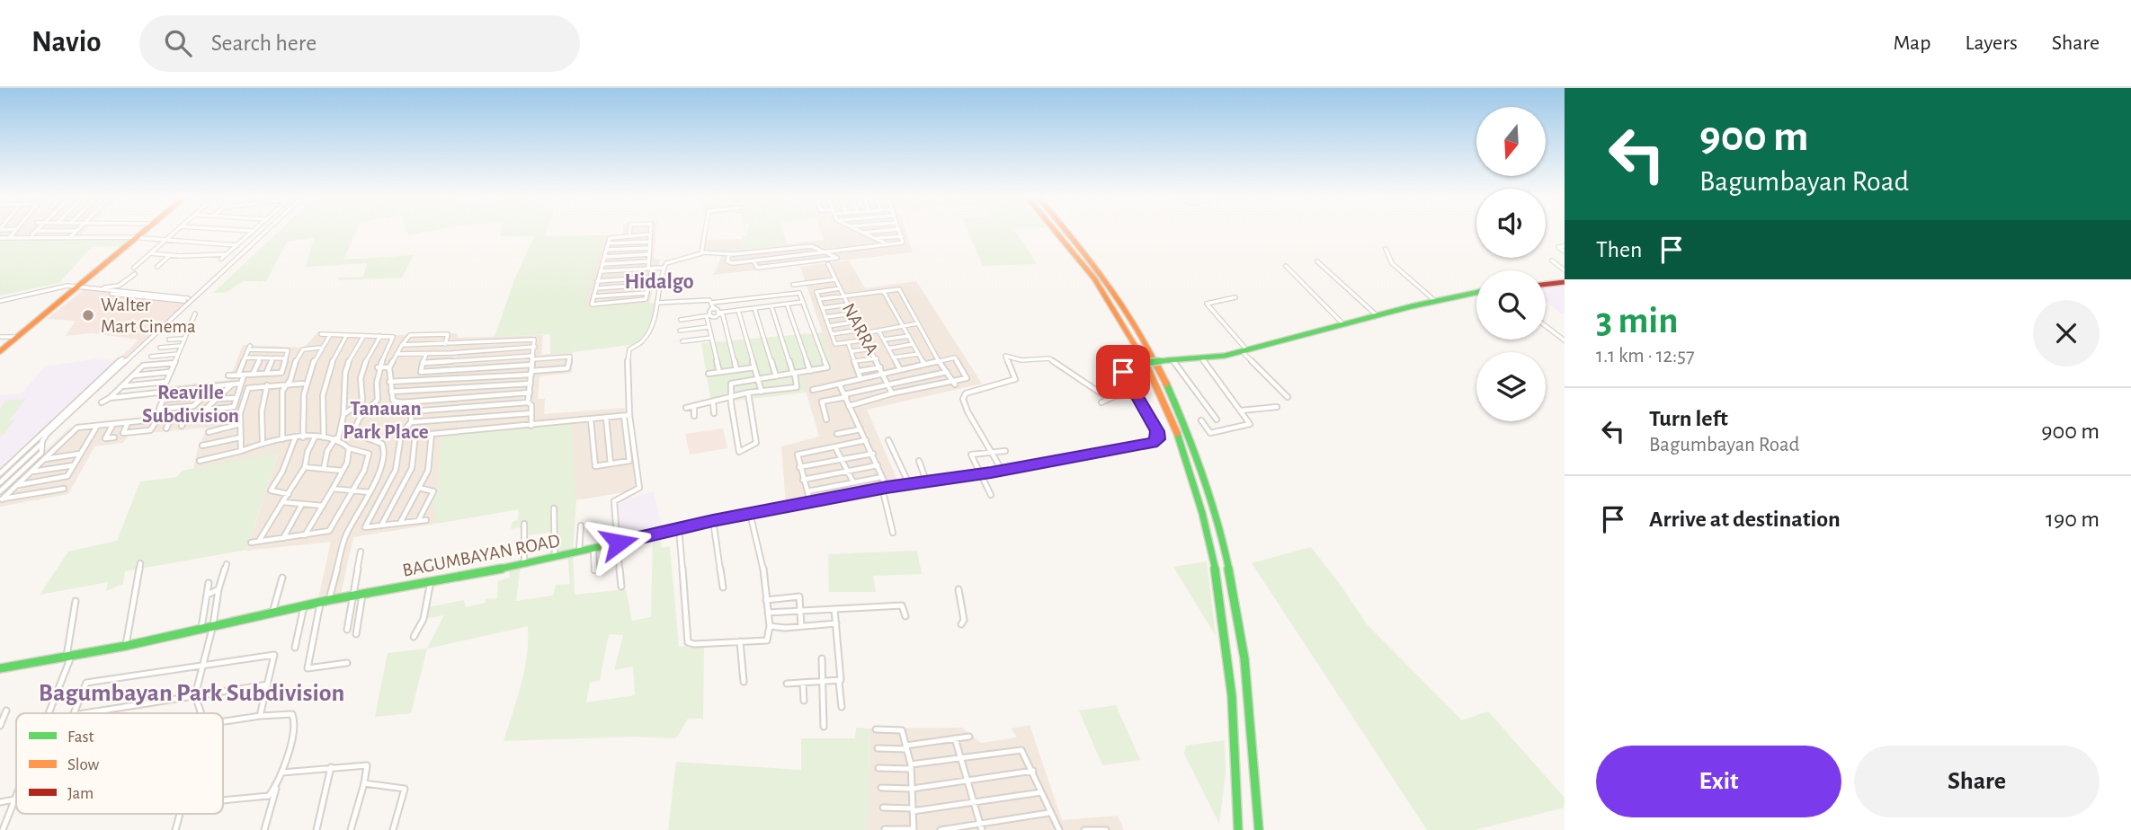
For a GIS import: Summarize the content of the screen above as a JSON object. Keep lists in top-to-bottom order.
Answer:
{
  "streets": {
    "main road": ["BAGUMBAYAN ROAD"],
    "street": ["NARRA"]
  },
  "districts": [
    "Hidalgo",
    "Reaville Subdivision",
    "Tanauan Park Place",
    "Bagumbayan Park Subdivision"
  ],
  "places": ["Walter Mart Cinema"],
  "legend": ["Fast", "Slow", "Jam"],
  "north": "bottom",
  "page": {
    "header": "Navio",
    "search": "Search here",
    "nav": ["Map", "Layers", "Share"],
    "turn": ["900 m", "Bagumbayan Road"],
    "then": "Then",
    "heading": ["3 min", "1.1 km · 12:57"],
    "list": [
      {
        "name": "Turn left",
        "note": "Bagumbayan Road",
        "value": "900 m"
      },
      {
        "name": "Arrive at destination",
        "value": "190 m"
      }
    ],
    "buttons": ["Exit", "Share"]
  }
}
